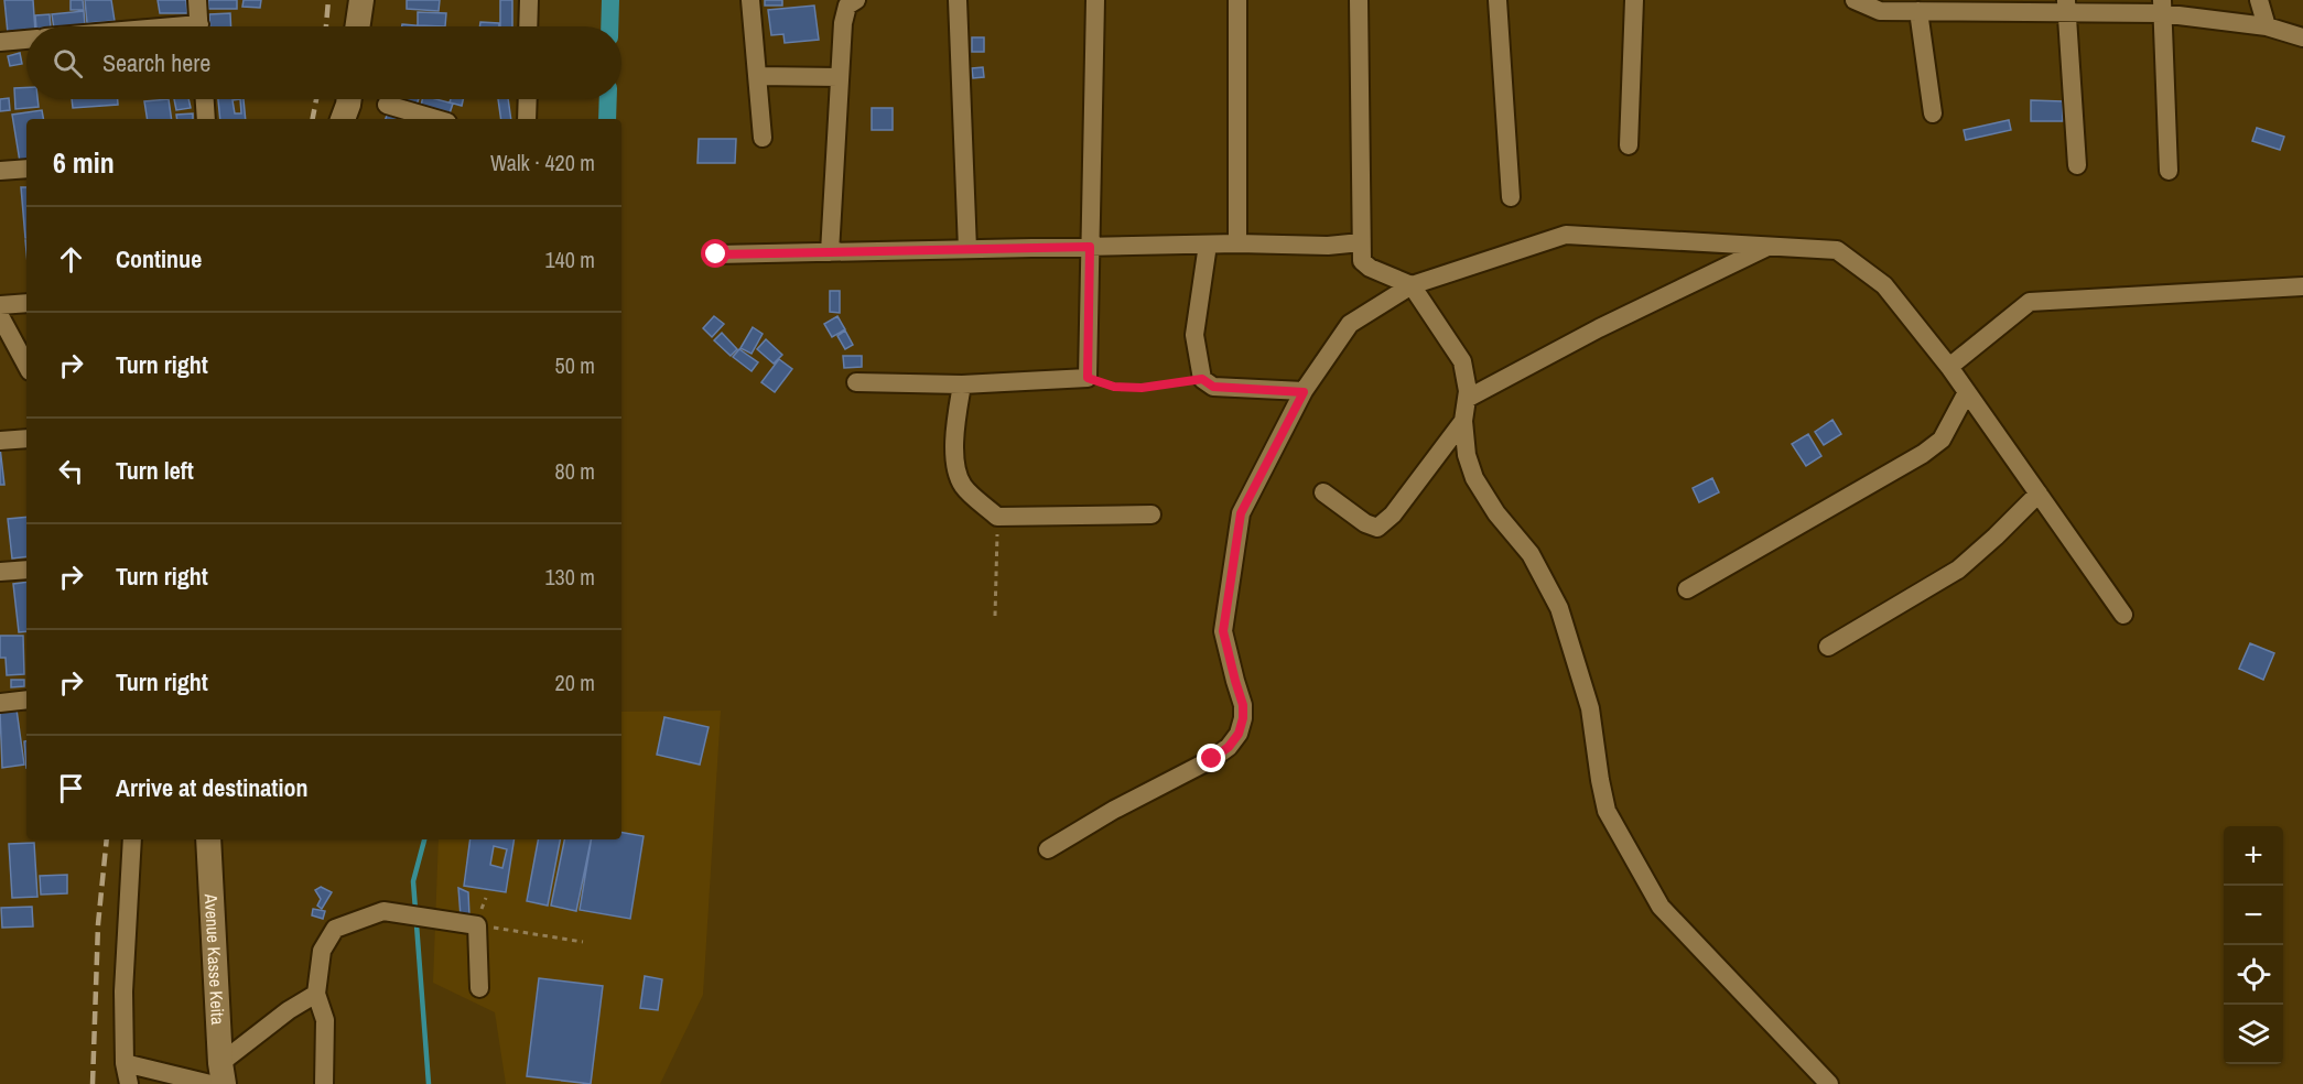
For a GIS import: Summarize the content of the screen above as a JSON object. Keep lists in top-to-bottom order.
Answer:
{
  "streets": {
    "main road": ["Avenue Kasse Keita"]
  },
  "page": {
    "search": "Search here",
    "heading": ["6 min", "Walk · 420 m"],
    "list": [
      ["Continue", "140 m"],
      ["Turn right", "50 m"],
      ["Turn left", "80 m"],
      ["Turn right", "130 m"],
      ["Turn right", "20 m"],
      "Arrive at destination"
    ],
    "map_buttons": ["+", "−"]
  }
}
